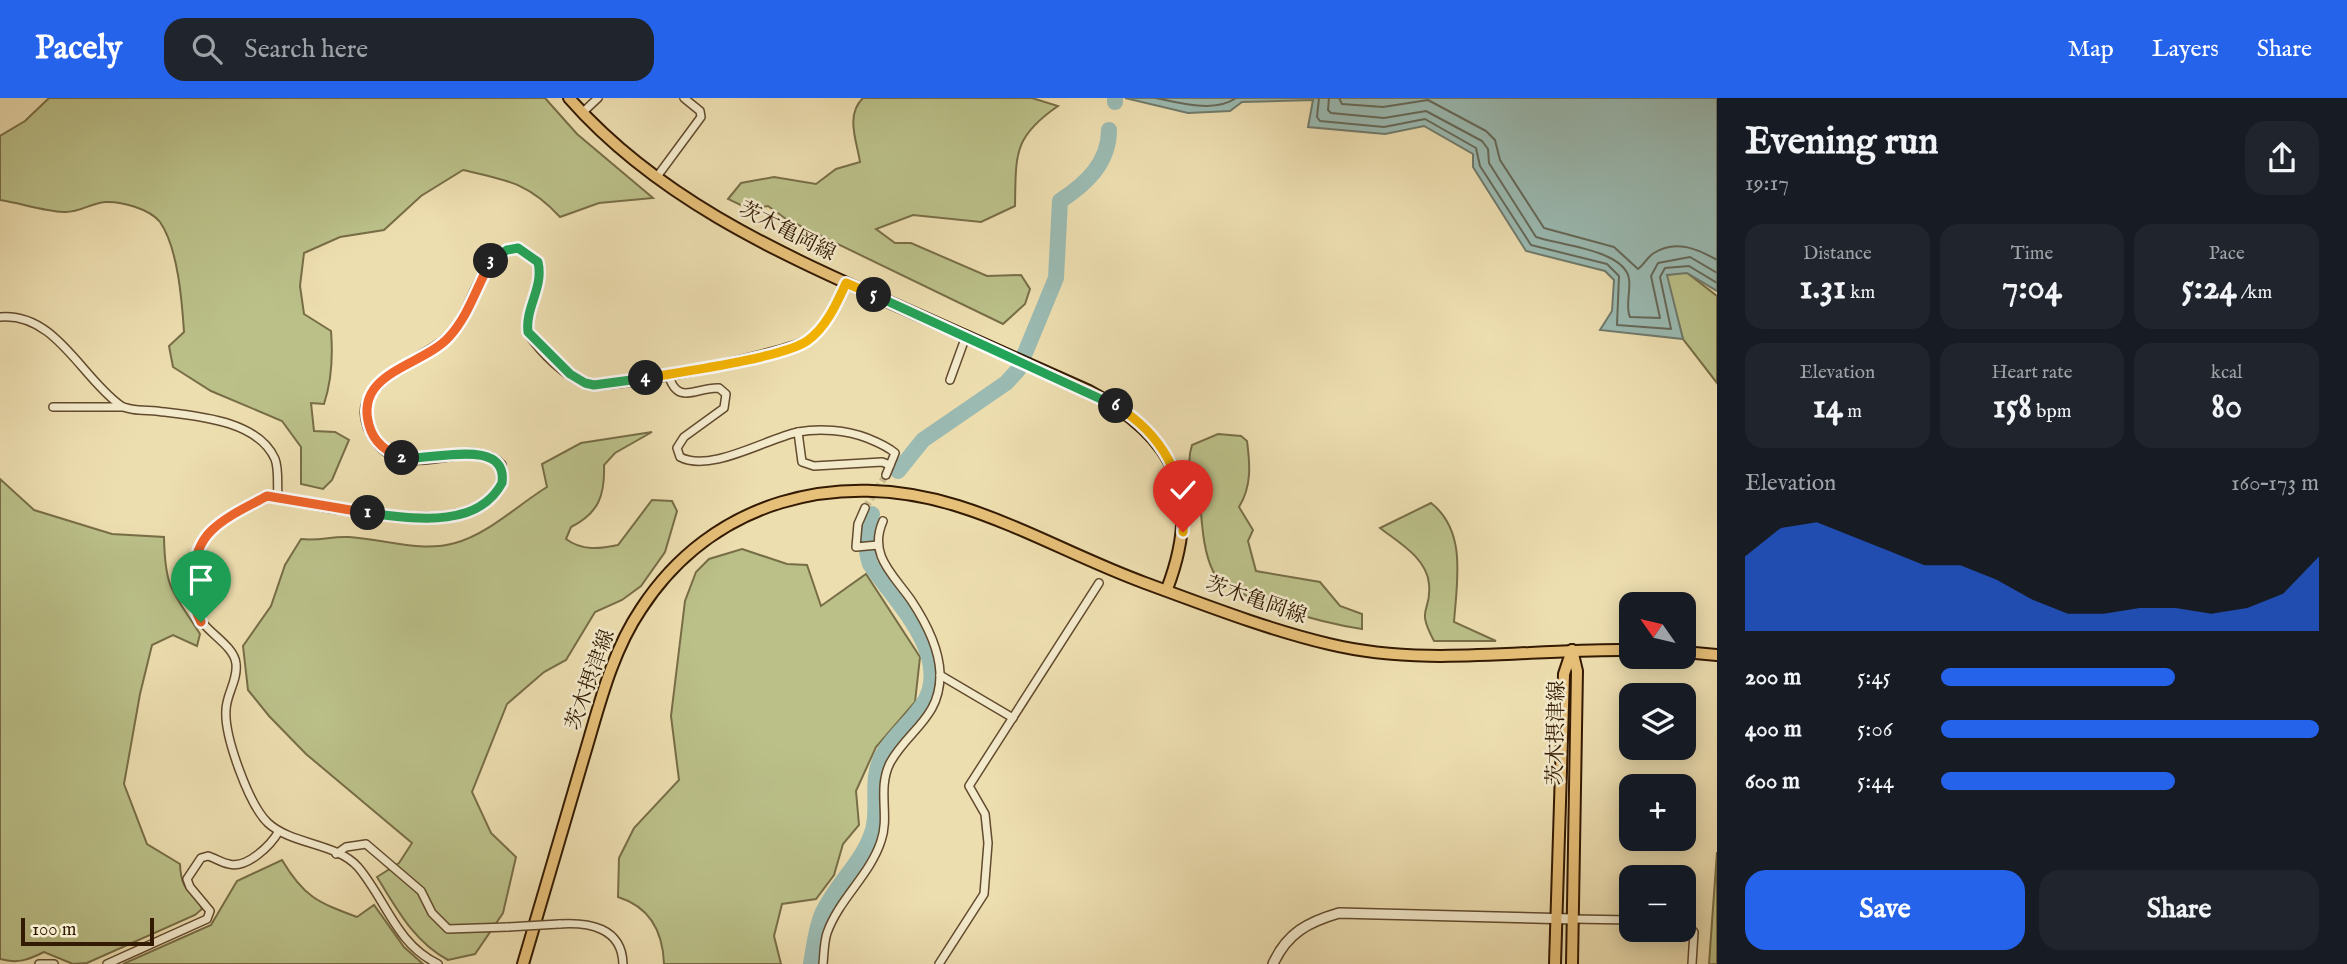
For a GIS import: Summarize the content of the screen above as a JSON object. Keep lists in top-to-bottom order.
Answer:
{
  "streets": {
    "main road": ["茨木亀岡線", "茨木摂津線"]
  },
  "crossings": [
    ["茨木亀岡線", "茨木摂津線"]
  ],
  "scale_bar": "100 m",
  "north": "top left",
  "page": {
    "header": "Pacely",
    "search": "Search here",
    "nav": ["Map", "Layers", "Share"],
    "heading": ["Evening run", "19:17"],
    "stats": [
      ["Distance", "1.31 km"],
      ["Time", "7:04"],
      ["Pace", "5:24 /km"],
      ["Elevation", "14 m"],
      ["Heart rate", "158 bpm"],
      ["kcal", "80"]
    ],
    "pins": [
      "3",
      "5",
      "4",
      "6",
      "2",
      "1"
    ],
    "chart": ["Elevation", "160–173 m"],
    "map_buttons": ["+", "−"],
    "list": [
      {
        "name": "200 m",
        "note": "5:45"
      },
      {
        "name": "400 m",
        "note": "5:06"
      },
      {
        "name": "600 m",
        "note": "5:44"
      }
    ],
    "buttons": ["Save", "Share"],
    "scale": "100 m"
  }
}
